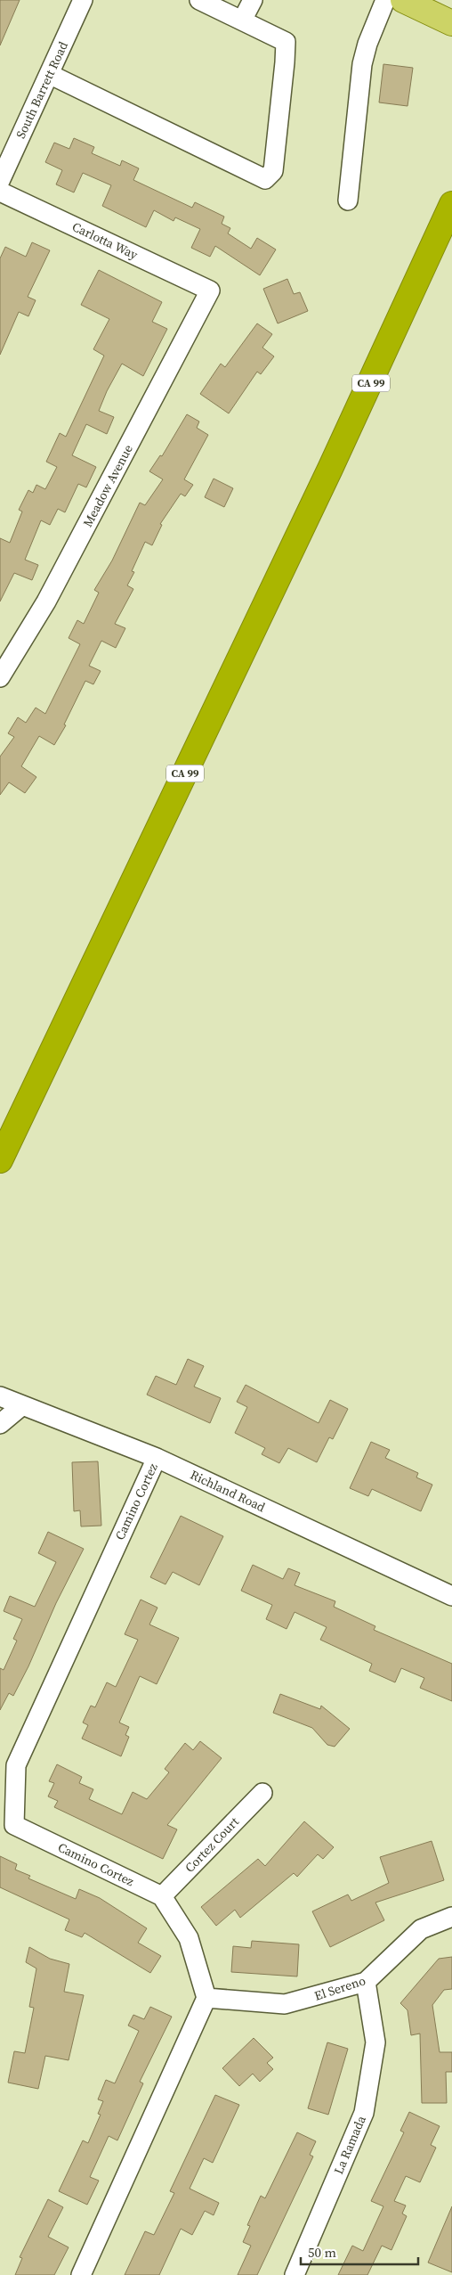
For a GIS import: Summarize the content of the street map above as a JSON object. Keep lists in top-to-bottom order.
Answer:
{
  "streets": {
    "highway": ["CA 99"],
    "street": [
      "South Barrett Road",
      "Carlotta Way",
      "Meadow Avenue",
      "Richland Road",
      "Camino Cortez",
      "Cortez Court",
      "El Sereno",
      "La Ramada"
    ]
  },
  "crossings": [
    ["Carlotta Way", "Meadow Avenue"],
    ["Richland Road", "Camino Cortez"],
    ["Camino Cortez", "Cortez Court"],
    ["El Sereno", "La Ramada"]
  ],
  "scale_bar": "50 m"
}
